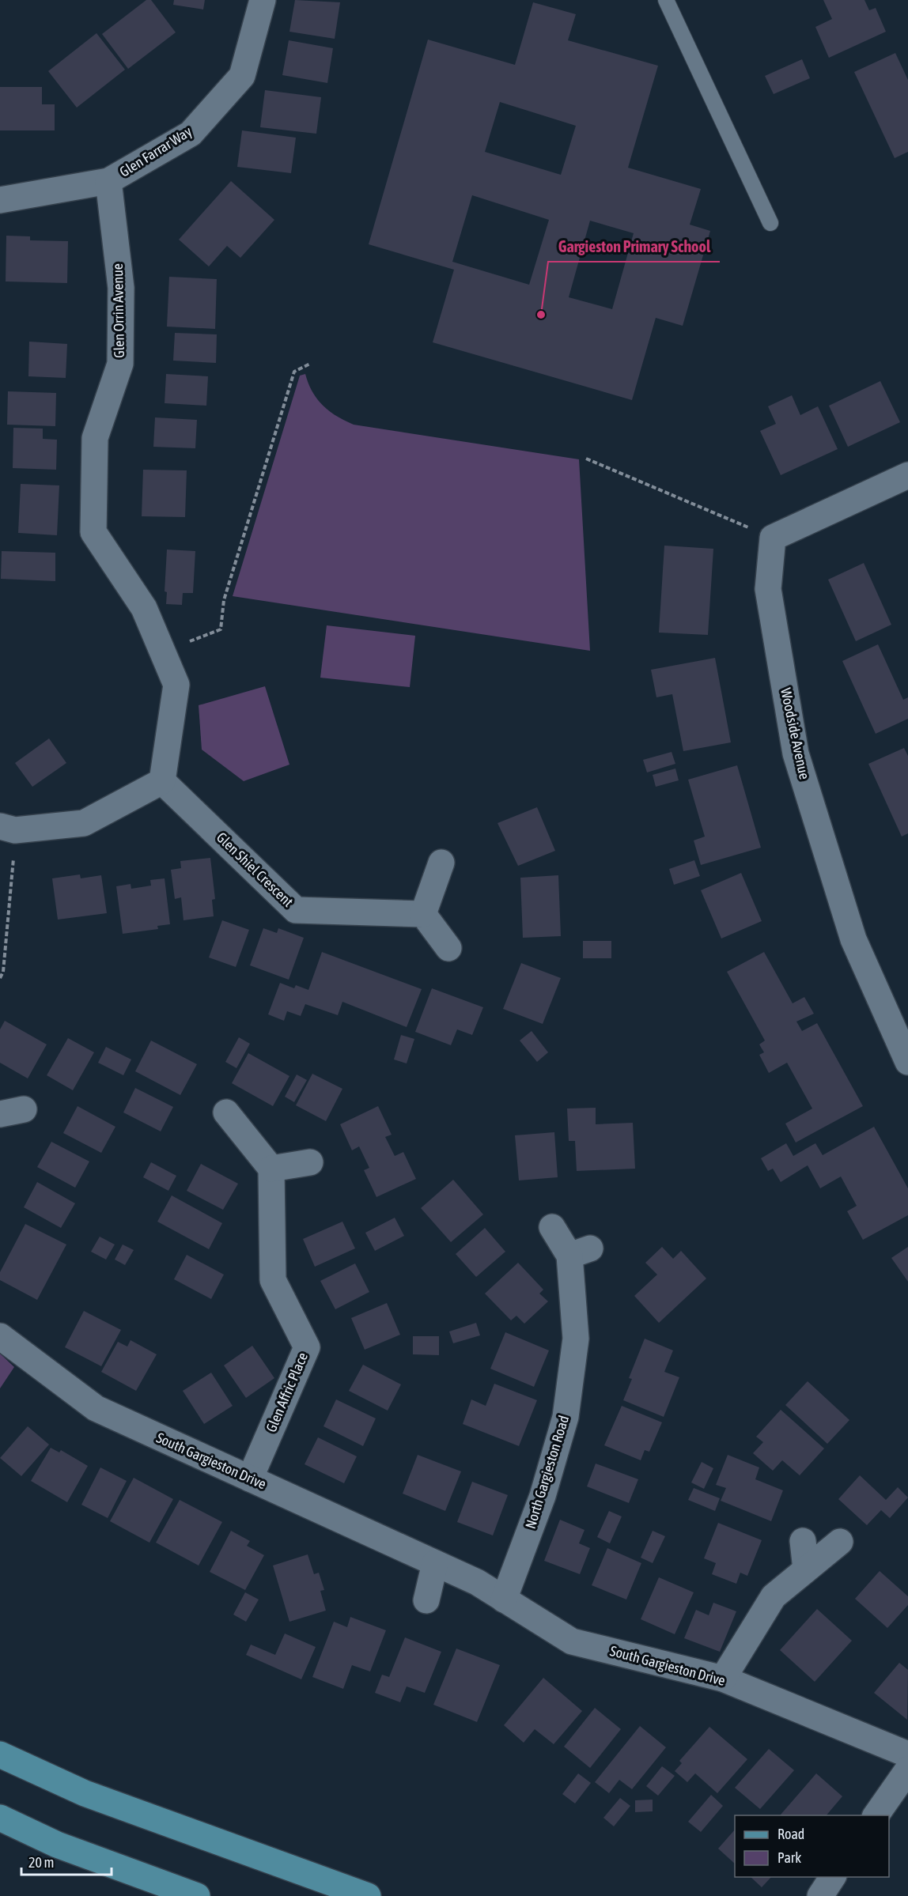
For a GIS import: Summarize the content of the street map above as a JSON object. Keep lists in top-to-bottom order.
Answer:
{
  "streets": {
    "street": [
      "Glen Farrar Way",
      "Glen Orrin Avenue",
      "Woodside Avenue",
      "Glen Shiel Crescent",
      "Glen Affric Place",
      "South Gargieston Drive",
      "North Gargieston Road"
    ]
  },
  "crossings": [
    ["Glen Farrar Way", "Glen Orrin Avenue"],
    ["Glen Orrin Avenue", "Glen Shiel Crescent"],
    ["Glen Affric Place", "South Gargieston Drive"],
    ["South Gargieston Drive", "North Gargieston Road"]
  ],
  "places": ["Gargieston Primary School"],
  "legend": ["Road", "Park"],
  "scale_bar": "20 m"
}
